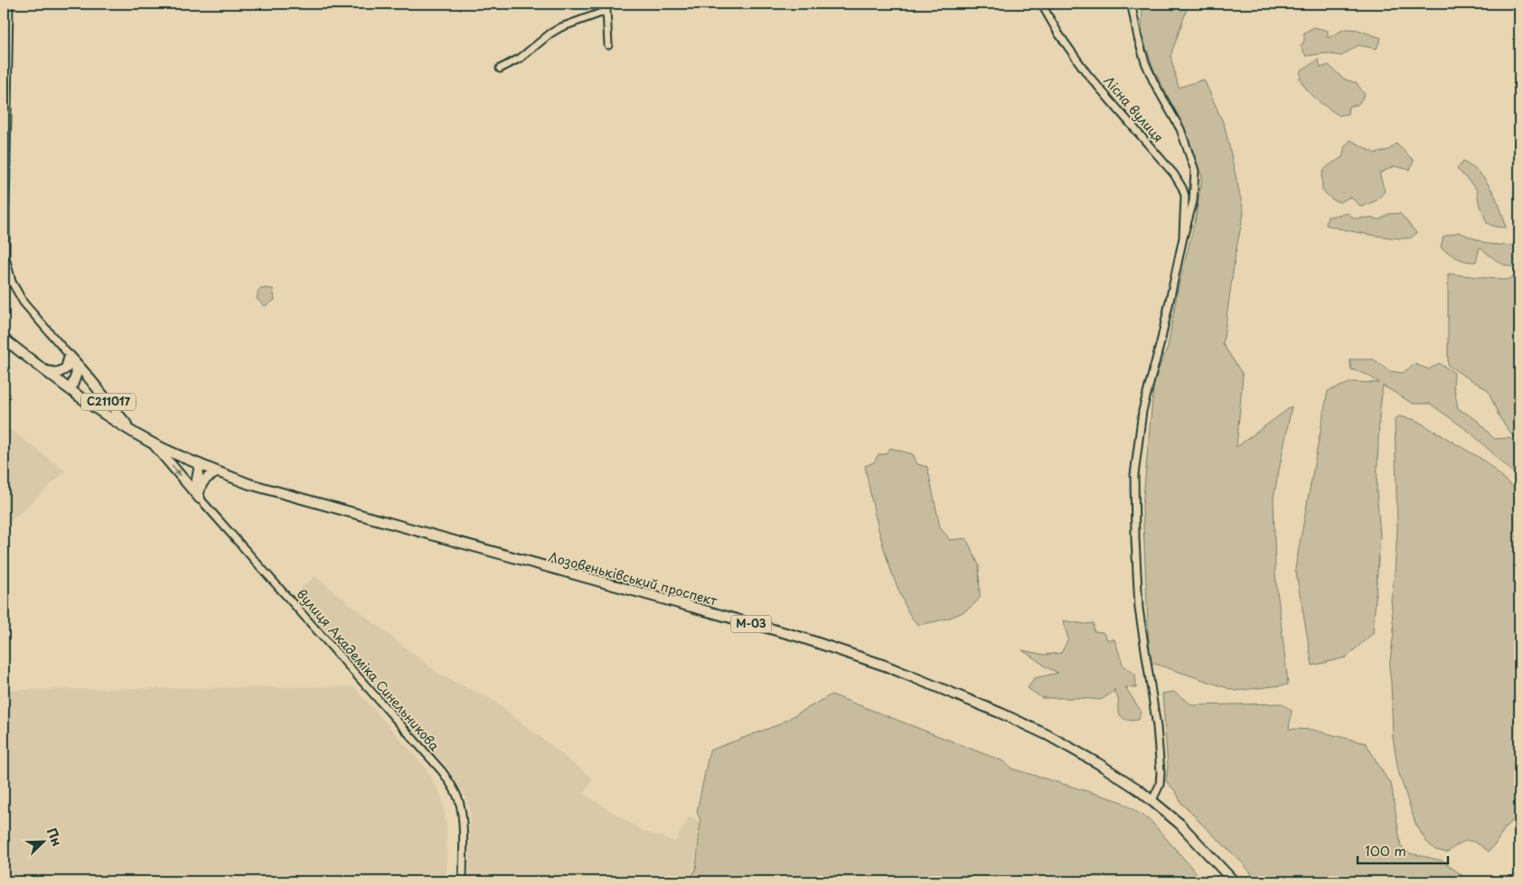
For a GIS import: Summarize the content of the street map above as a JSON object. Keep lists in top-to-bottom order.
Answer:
{
  "streets": {
    "highway": ["С211017", "Лозовеньківський проспект", "М-03"],
    "street": ["Лісна вулиця", "вулиця Академіка Синельникова"]
  },
  "crossings": [
    ["С211017", "Лозовеньківський проспект"]
  ],
  "scale_bar": "100 m",
  "north": "top right"
}
